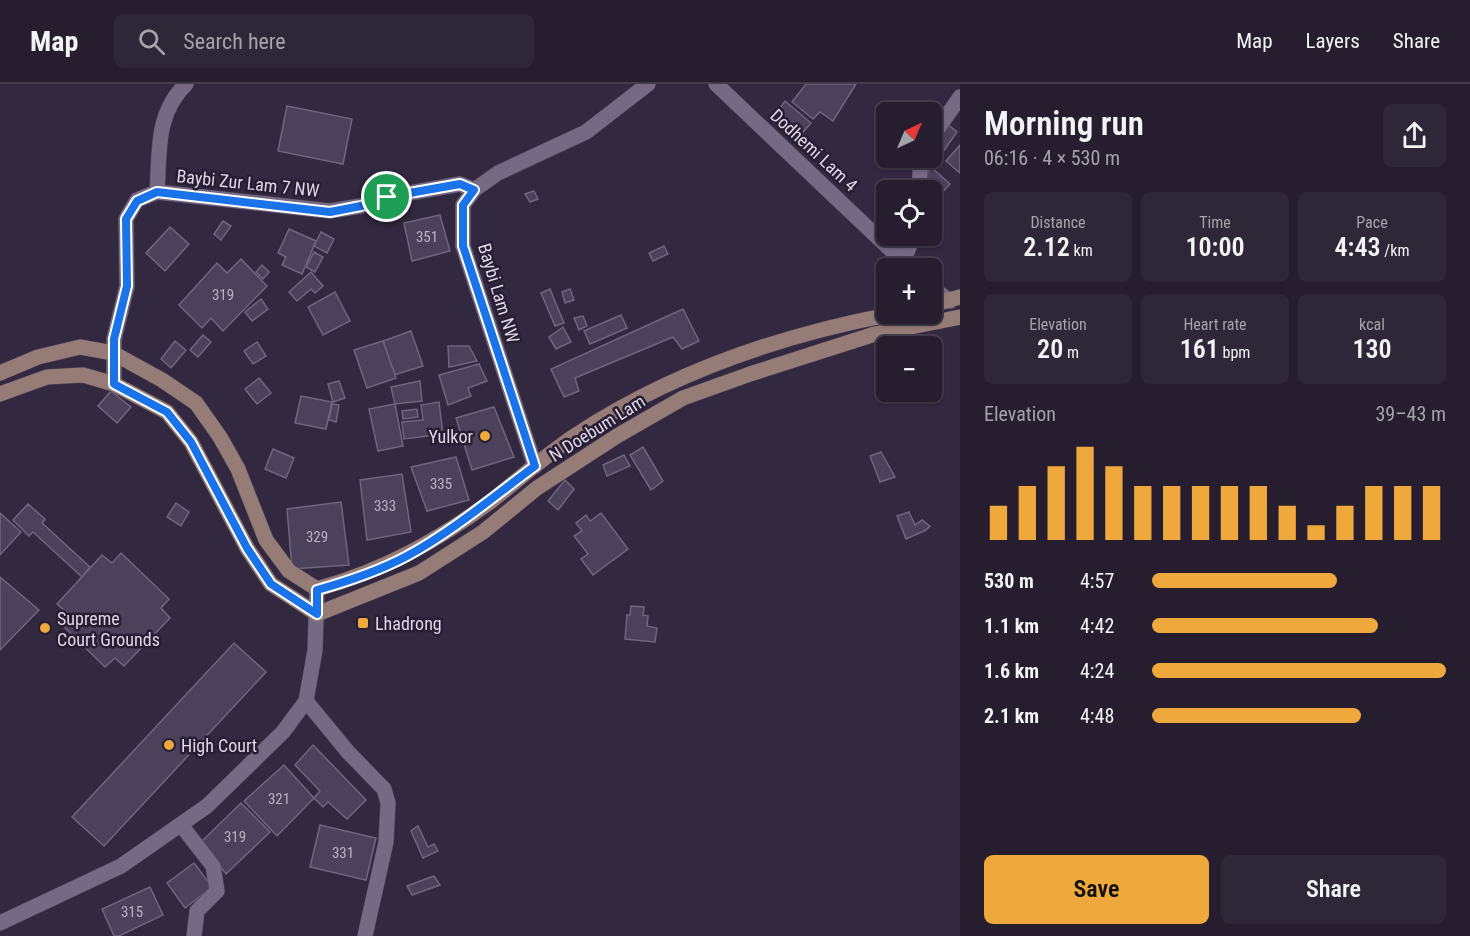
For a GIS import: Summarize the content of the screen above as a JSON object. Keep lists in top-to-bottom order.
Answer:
{
  "streets": {
    "main road": ["N Doebum Lam"],
    "street": ["Dodhemi Lam 4", "Baybi Zur Lam 7 NW", "Baybi Lam NW"]
  },
  "crossings": [
    ["Baybi Zur Lam 7 NW", "Baybi Lam NW"],
    ["Baybi Lam NW", "N Doebum Lam"]
  ],
  "places": {
    "other": ["Yulkor", "Supreme Court Grounds", "High Court"],
    "transit": ["Lhadrong"]
  },
  "house_numbers": [
    "351",
    "319",
    "335",
    "333",
    "329",
    "321",
    "319",
    "331",
    "315"
  ],
  "north": "top right",
  "page": {
    "header": "Map",
    "search": "Search here",
    "nav": ["Map", "Layers", "Share"],
    "heading": ["Morning run", "06:16 · 4 × 530 m"],
    "map_buttons": ["+", "−"],
    "stats": [
      ["Distance", "2.12 km"],
      ["Time", "10:00"],
      ["Pace", "4:43 /km"],
      ["Elevation", "20 m"],
      ["Heart rate", "161 bpm"],
      ["kcal", "130"]
    ],
    "chart": ["Elevation", "39–43 m"],
    "list": [
      {
        "name": "530 m",
        "note": "4:57"
      },
      {
        "name": "1.1 km",
        "note": "4:42"
      },
      {
        "name": "1.6 km",
        "note": "4:24"
      },
      {
        "name": "2.1 km",
        "note": "4:48"
      }
    ],
    "buttons": ["Save", "Share"]
  }
}
